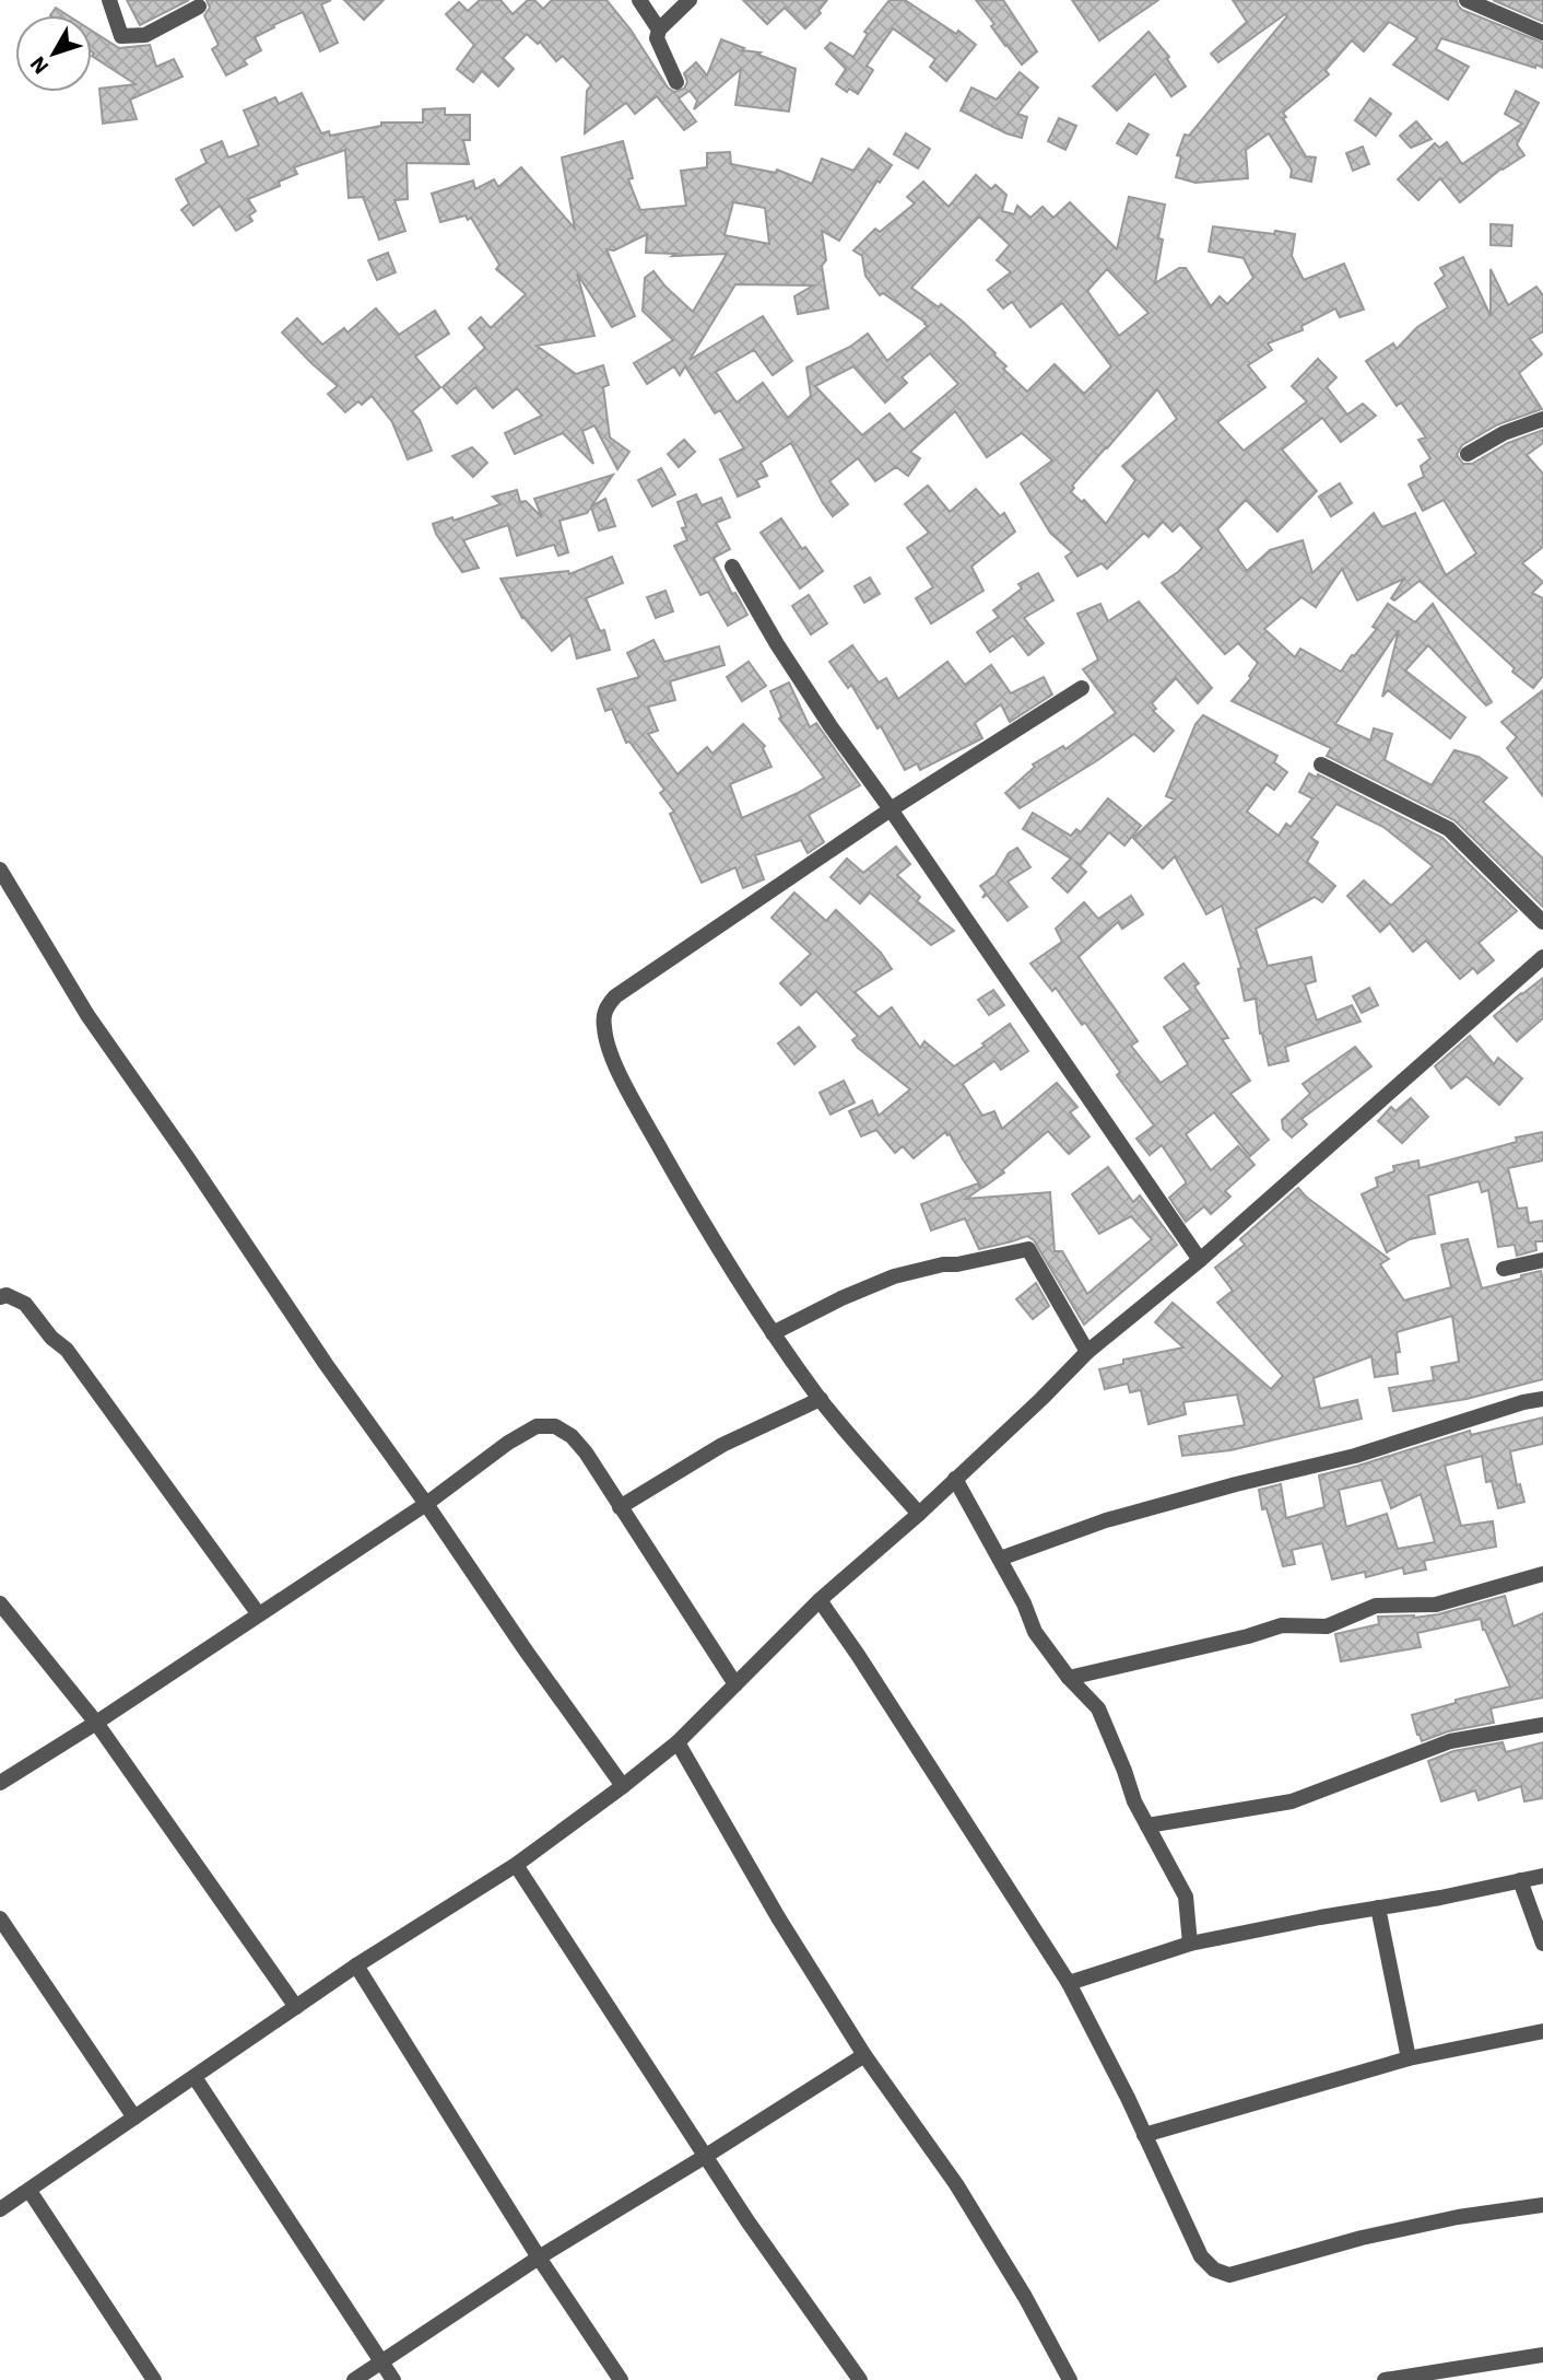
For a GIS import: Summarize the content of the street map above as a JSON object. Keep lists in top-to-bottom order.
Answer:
{
  "north": "bottom left"
}
